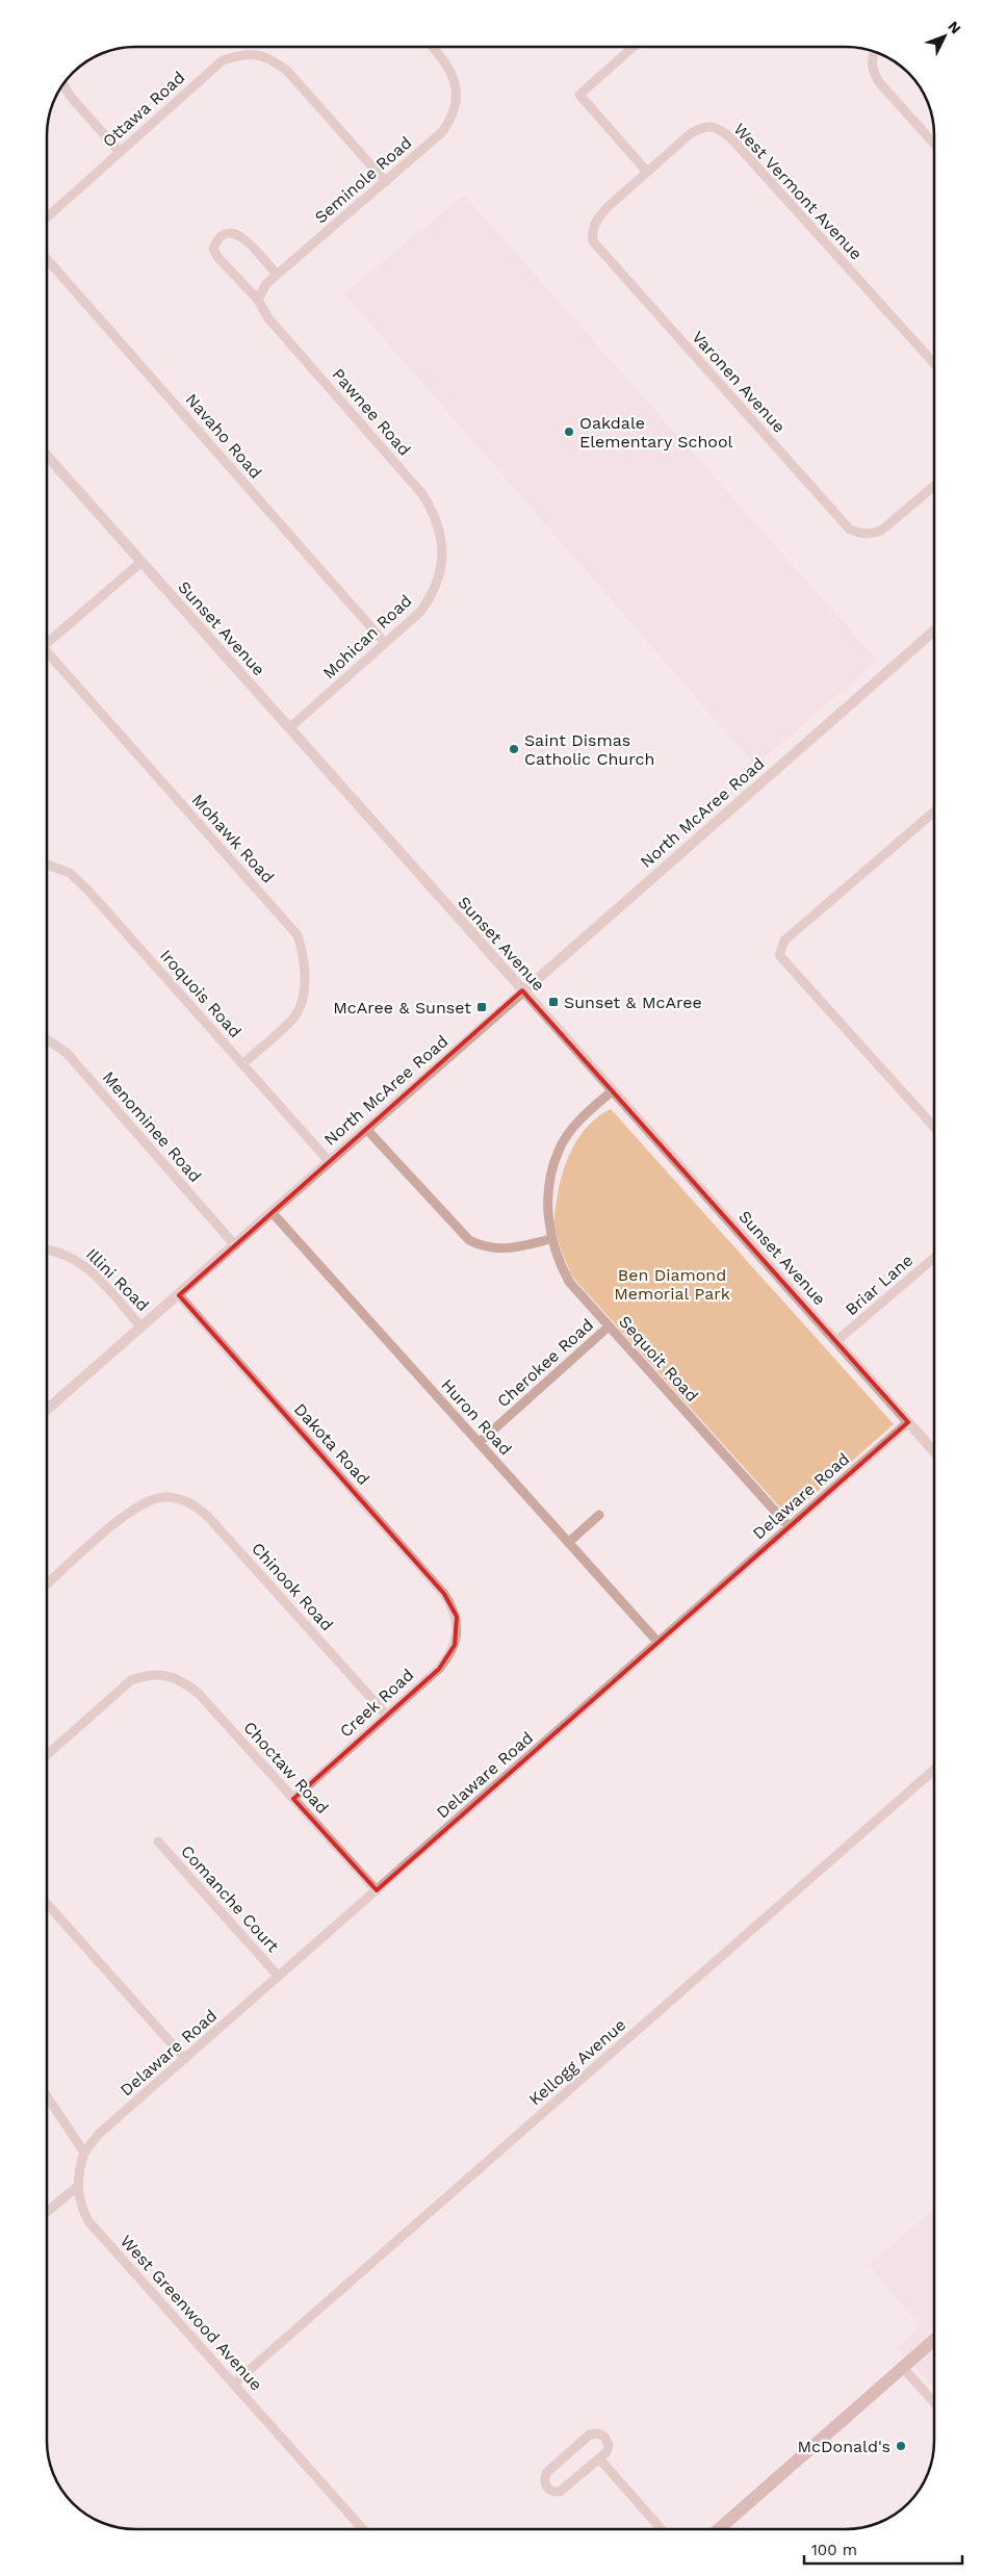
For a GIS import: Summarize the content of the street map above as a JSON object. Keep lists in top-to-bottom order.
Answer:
{
  "streets": {
    "street": [
      "Ottawa Road",
      "Seminole Road",
      "West Vermont Avenue",
      "Varonen Avenue",
      "Pawnee Road",
      "Navaho Road",
      "Sunset Avenue",
      "Mohican Road",
      "North McAree Road",
      "Mohawk Road",
      "Iroquois Road",
      "Menominee Road",
      "Illini Road",
      "Briar Lane",
      "Sequoit Road",
      "Cherokee Road",
      "Huron Road",
      "Dakota Road",
      "Delaware Road",
      "Chinook Road",
      "Creek Road",
      "Choctaw Road",
      "Comanche Court",
      "Kellogg Avenue",
      "West Greenwood Avenue"
    ]
  },
  "crossings": [
    ["Ottawa Road", "Seminole Road"],
    ["Seminole Road", "Pawnee Road"],
    ["West Vermont Avenue", "Varonen Avenue"],
    ["Pawnee Road", "Mohican Road"],
    ["Navaho Road", "Mohican Road"],
    ["Sunset Avenue", "Mohican Road"],
    ["Sunset Avenue", "North McAree Road"],
    ["Sunset Avenue", "Briar Lane"],
    ["Sunset Avenue", "Sequoit Road"],
    ["Sunset Avenue", "Delaware Road"],
    ["North McAree Road", "Iroquois Road"],
    ["North McAree Road", "Menominee Road"],
    ["North McAree Road", "Illini Road"],
    ["North McAree Road", "Huron Road"],
    ["North McAree Road", "Dakota Road"],
    ["Mohawk Road", "Iroquois Road"],
    ["Sequoit Road", "Cherokee Road"],
    ["Sequoit Road", "Delaware Road"],
    ["Cherokee Road", "Huron Road"],
    ["Huron Road", "Delaware Road"],
    ["Dakota Road", "Creek Road"],
    ["Delaware Road", "Choctaw Road"],
    ["Delaware Road", "Comanche Court"],
    ["Delaware Road", "West Greenwood Avenue"],
    ["Chinook Road", "Creek Road"],
    ["Creek Road", "Choctaw Road"],
    ["Kellogg Avenue", "West Greenwood Avenue"]
  ],
  "parks": ["Ben Diamond Memorial Park"],
  "places": {
    "other": ["Oakdale Elementary School", "Saint Dismas Catholic Church", "McDonald's"],
    "transit": ["Sunset & McAree", "McAree & Sunset"]
  },
  "scale_bar": "100 m",
  "north": "top right"
}
